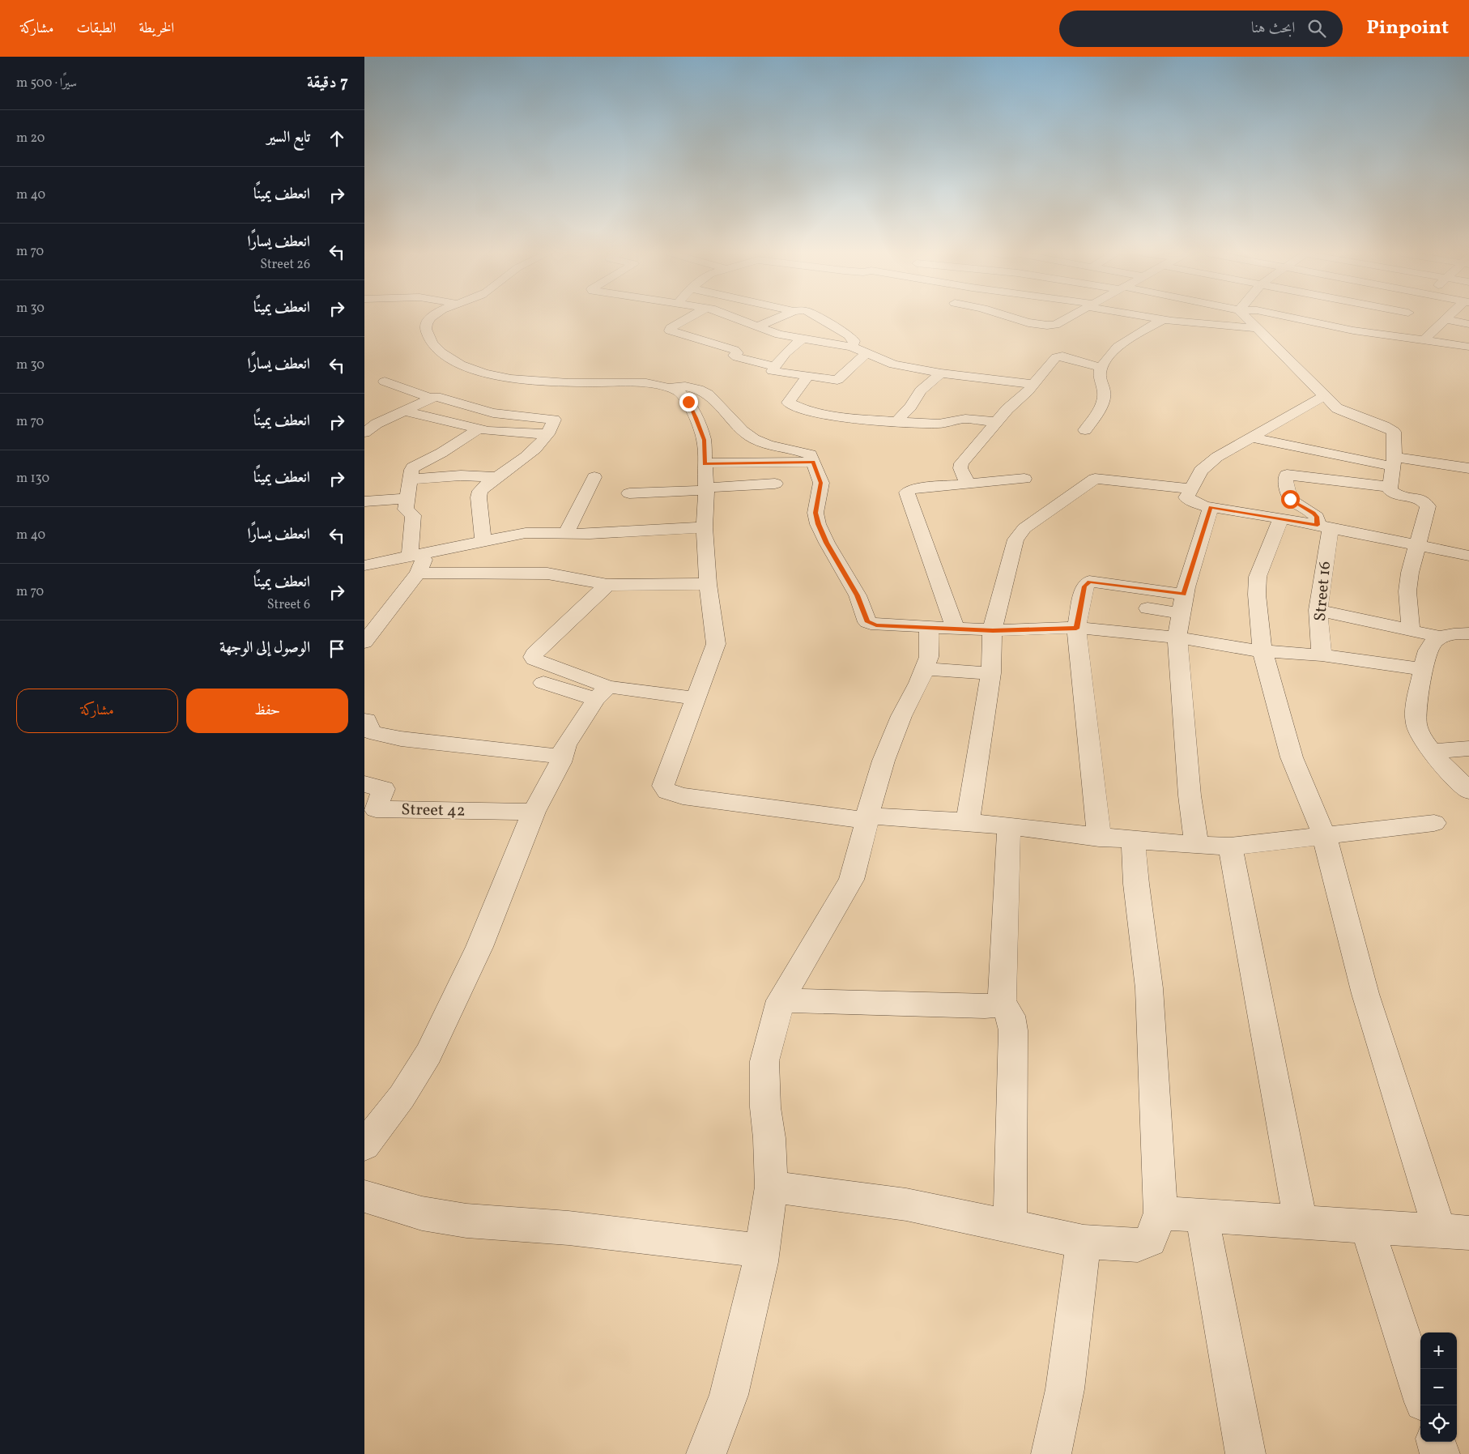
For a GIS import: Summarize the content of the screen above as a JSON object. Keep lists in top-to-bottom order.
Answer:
{
  "streets": {
    "street": ["Street 16", "Street 42"]
  },
  "page": {
    "header": "Pinpoint",
    "search": "ابحث هنا",
    "nav": ["الخريطة", "الطبقات", "مشاركة"],
    "heading": ["7 دقيقة", "سيرًا · 500 m"],
    "list": [
      ["تابع السير", "20 m"],
      ["انعطف يمينًا", "40 m"],
      ["انعطف يسارًا", "Street 26", "70 m"],
      ["انعطف يمينًا", "30 m"],
      ["انعطف يسارًا", "30 m"],
      ["انعطف يمينًا", "70 m"],
      ["انعطف يمينًا", "130 m"],
      ["انعطف يسارًا", "40 m"],
      ["انعطف يمينًا", "Street 6", "70 m"],
      "الوصول إلى الوجهة"
    ],
    "buttons": ["حفظ", "مشاركة"],
    "map_buttons": ["+", "−"]
  }
}
